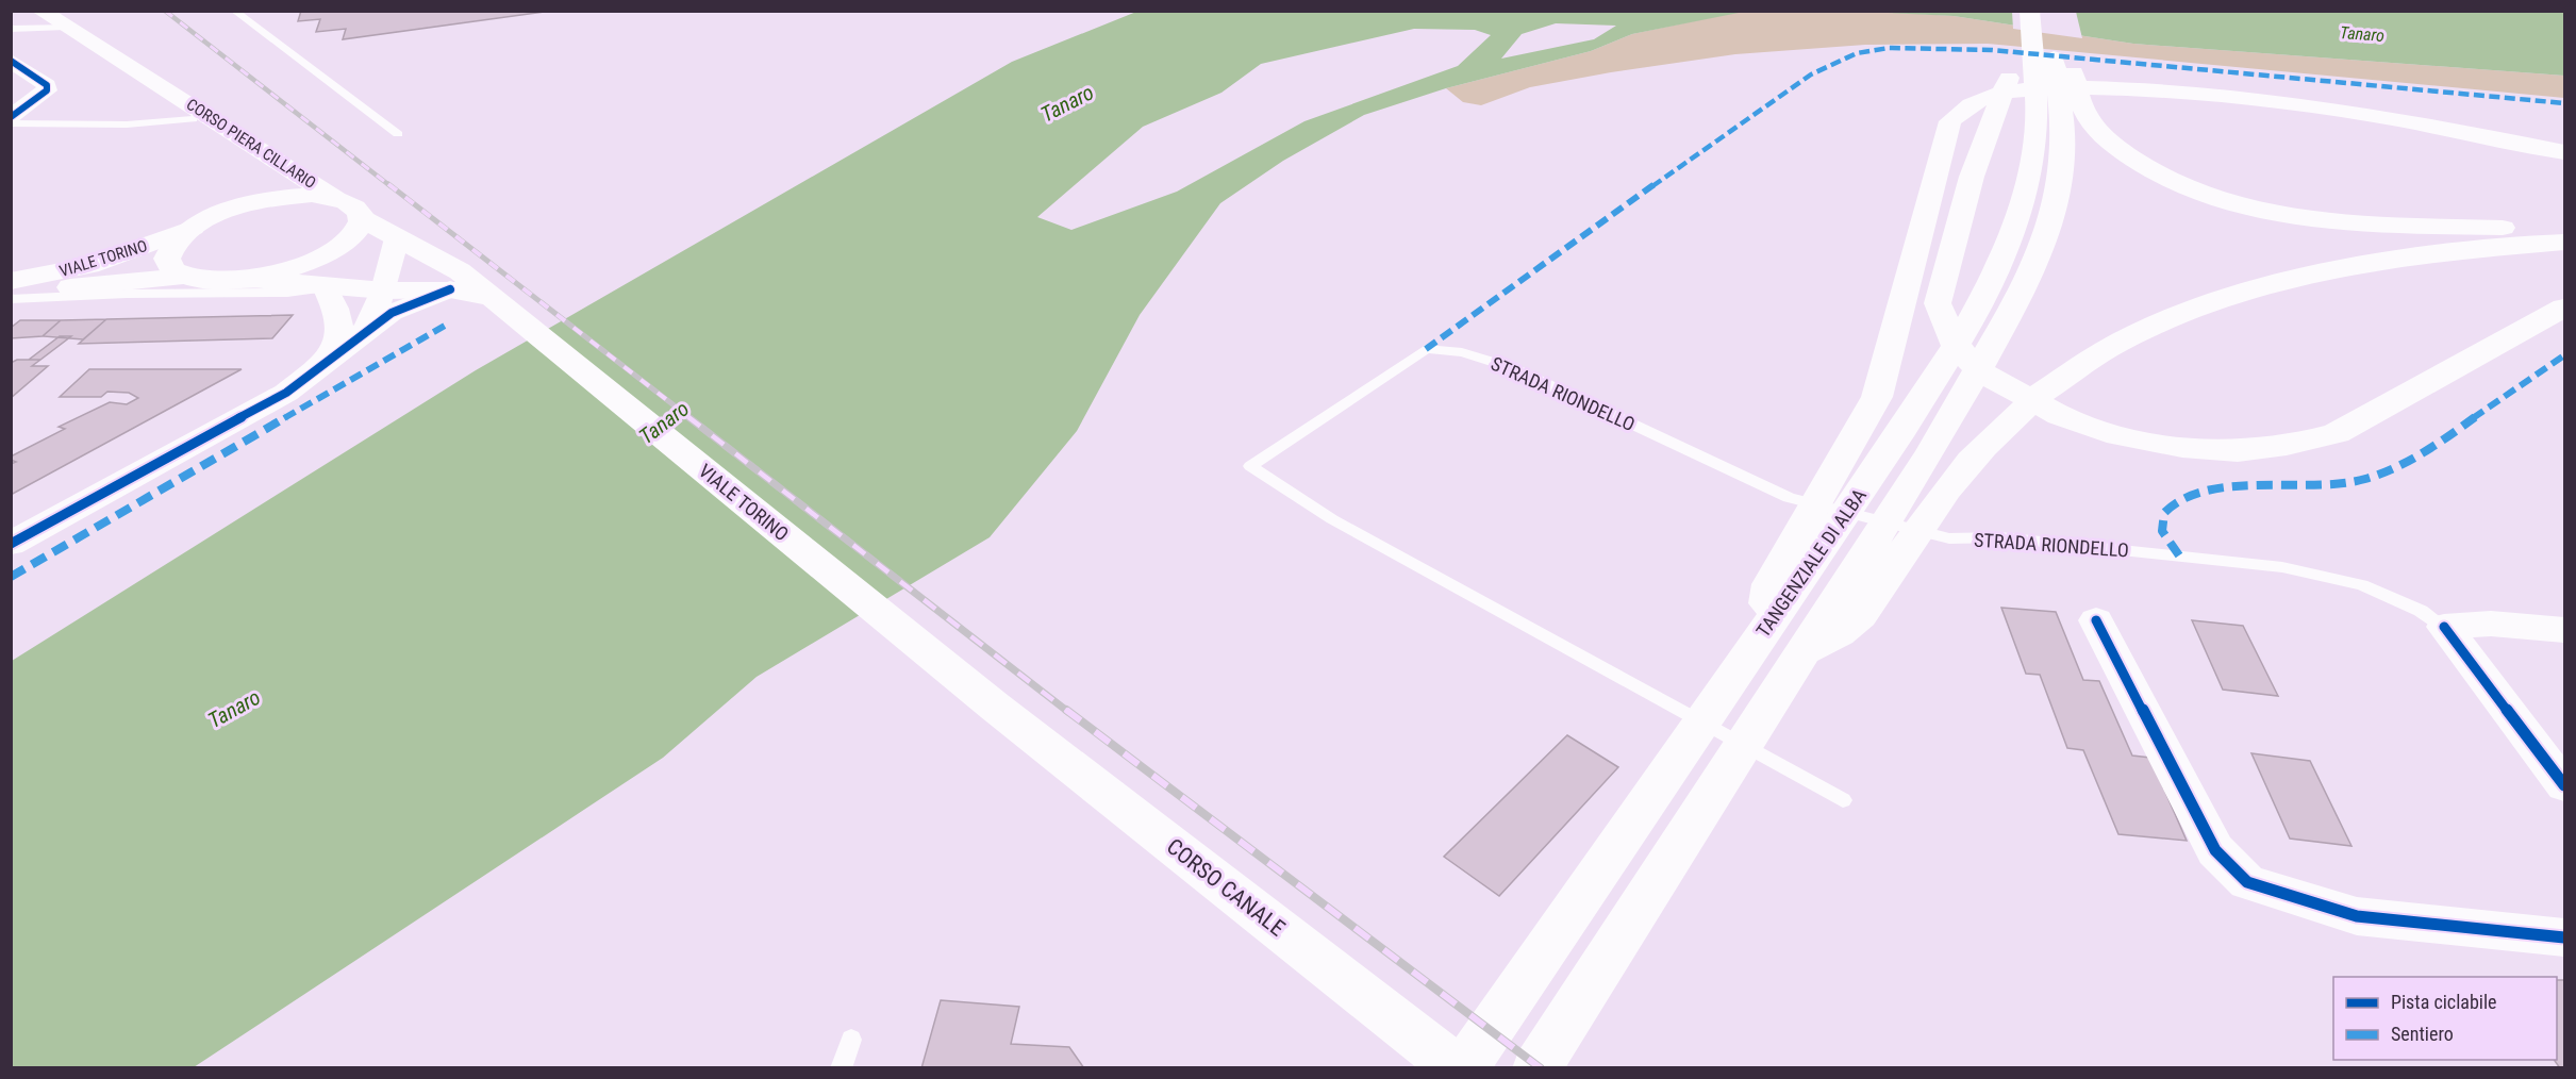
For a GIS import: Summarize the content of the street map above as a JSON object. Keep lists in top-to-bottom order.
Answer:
{
  "streets": {
    "main road": [
      "CORSO PIERA CILLARIO",
      "VIALE TORINO",
      "TANGENZIALE DI ALBA",
      "CORSO CANALE"
    ],
    "street": ["STRADA RIONDELLO"]
  },
  "crossings": [
    ["CORSO PIERA CILLARIO", "VIALE TORINO"],
    ["VIALE TORINO", "CORSO CANALE"],
    ["TANGENZIALE DI ALBA", "CORSO CANALE"]
  ],
  "water": ["Tanaro"],
  "legend": ["Pista ciclabile", "Sentiero"]
}
